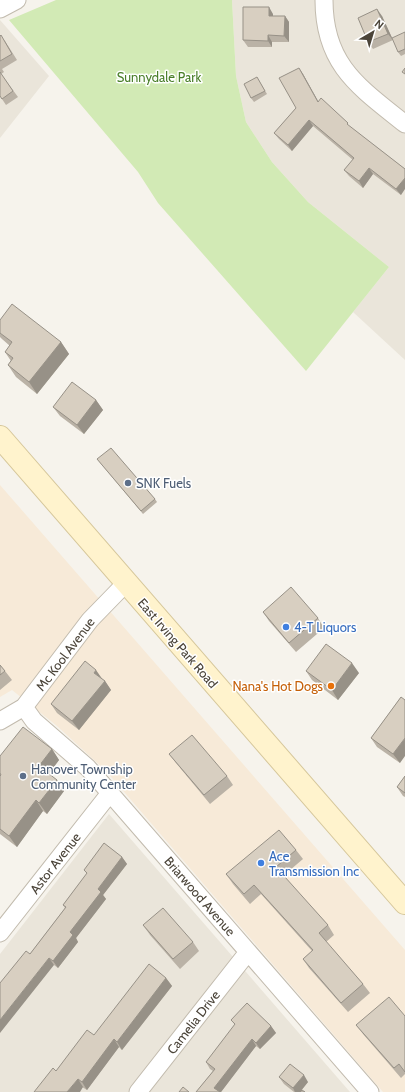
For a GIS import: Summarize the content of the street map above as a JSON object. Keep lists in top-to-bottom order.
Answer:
{
  "streets": {
    "main road": ["East Irving Park Road"],
    "street": [
      "Mc Kool Avenue",
      "Astor Avenue",
      "Briarwood Avenue",
      "Camelia Drive"
    ]
  },
  "crossings": [
    ["East Irving Park Road", "Mc Kool Avenue"],
    ["Mc Kool Avenue", "Briarwood Avenue"],
    ["Astor Avenue", "Briarwood Avenue"],
    ["Briarwood Avenue", "Camelia Drive"]
  ],
  "parks": ["Sunnydale Park"],
  "places": [
    "SNK Fuels",
    "4-T Liquors",
    "Nana's Hot Dogs",
    "Hanover Township Community Center",
    "Ace Transmission Inc"
  ],
  "north": "top right"
}
